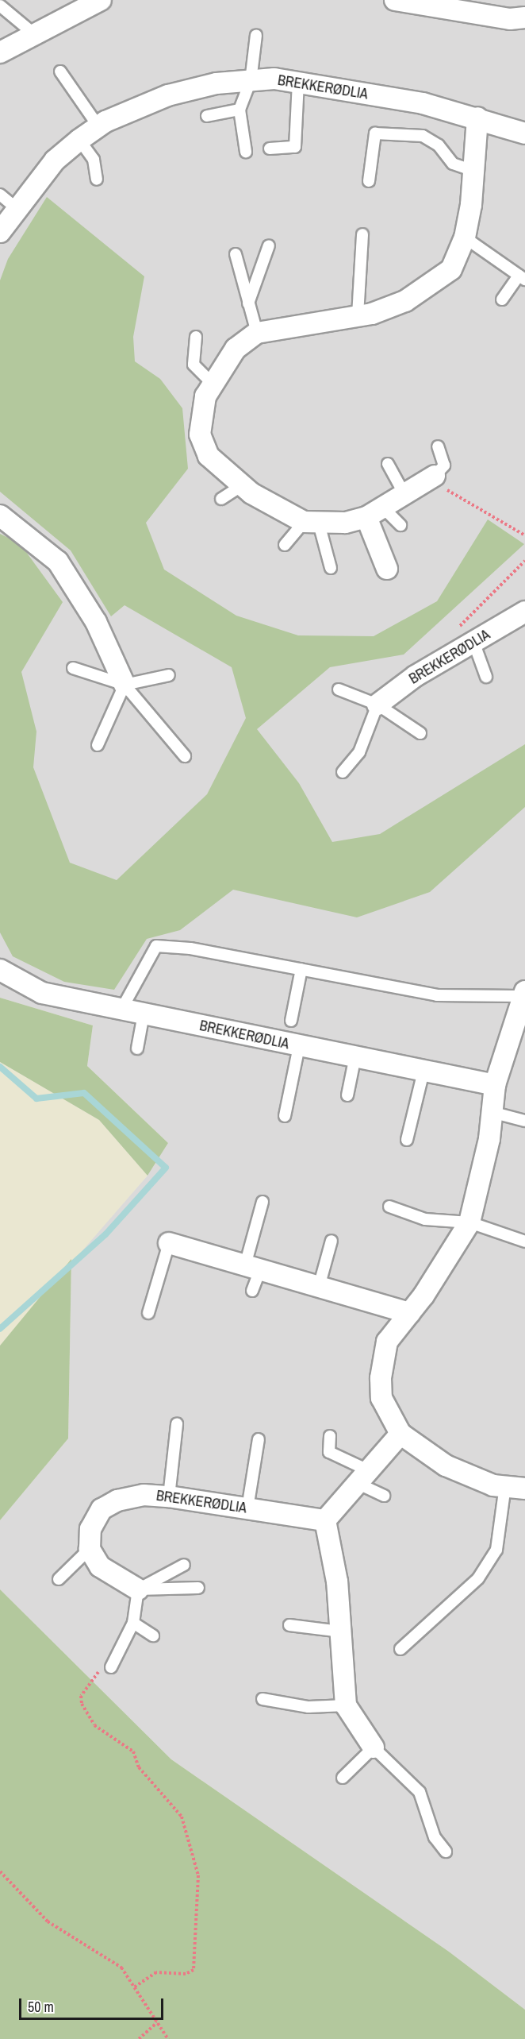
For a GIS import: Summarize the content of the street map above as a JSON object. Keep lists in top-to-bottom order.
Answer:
{
  "streets": {
    "street": ["BREKKERØDLIA"]
  },
  "scale_bar": "50 m"
}
